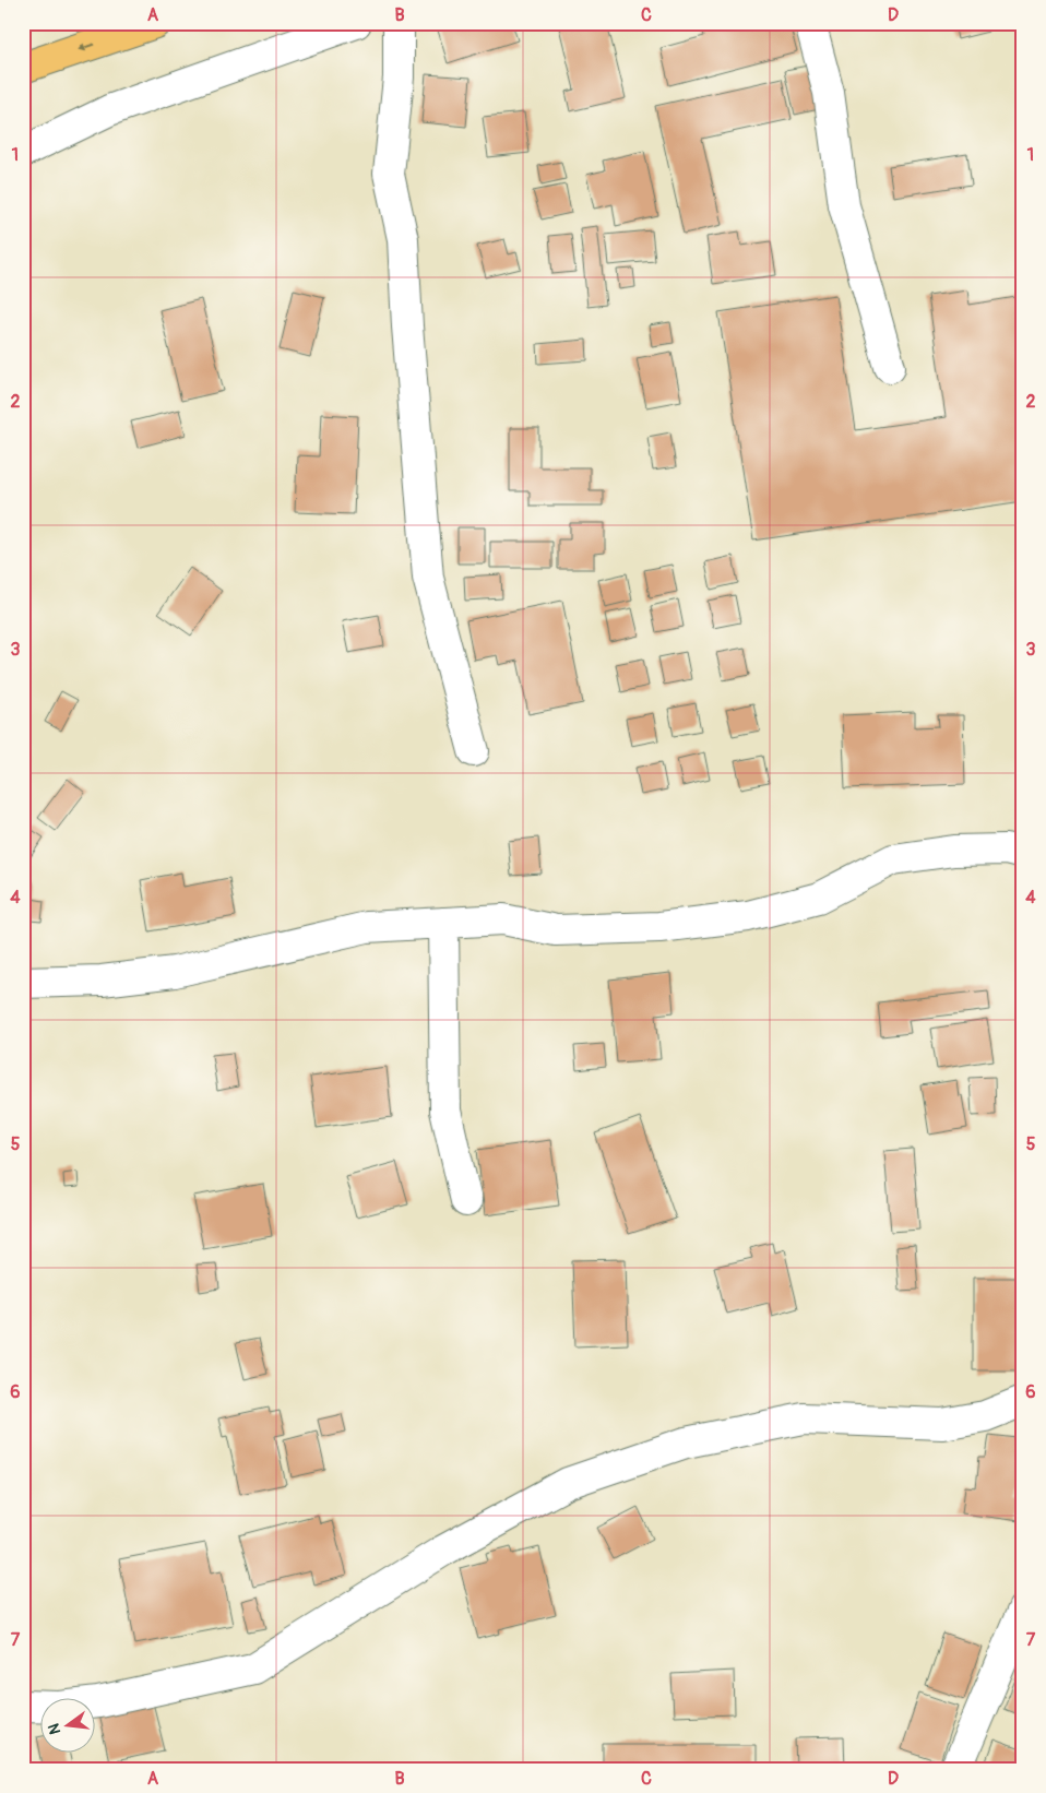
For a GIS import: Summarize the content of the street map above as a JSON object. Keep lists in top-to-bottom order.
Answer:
{
  "north": "left",
  "grid": {
    "columns": [
      "A",
      "B",
      "C",
      "D"
    ],
    "rows": [
      "1",
      "2",
      "3",
      "4",
      "5",
      "6",
      "7"
    ]
  }
}
